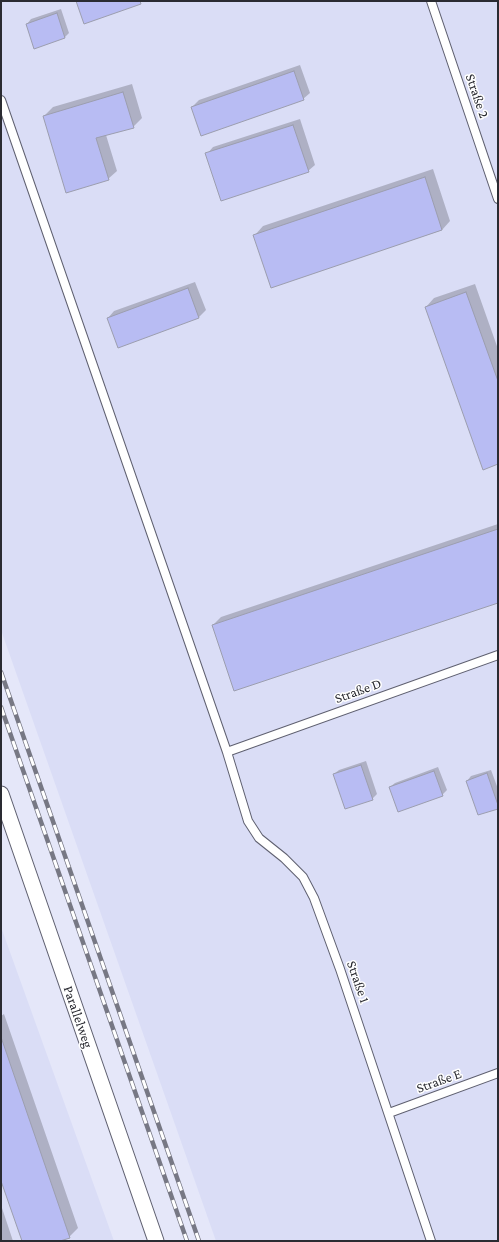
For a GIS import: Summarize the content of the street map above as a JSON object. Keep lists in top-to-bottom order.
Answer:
{
  "streets": {
    "street": ["Parallelweg"],
    "lane": [
      "Straße 2",
      "Straße D",
      "Straße 1",
      "Straße E"
    ]
  },
  "crossings": [
    ["Straße D", "Straße 1"],
    ["Straße 1", "Straße E"]
  ]
}
